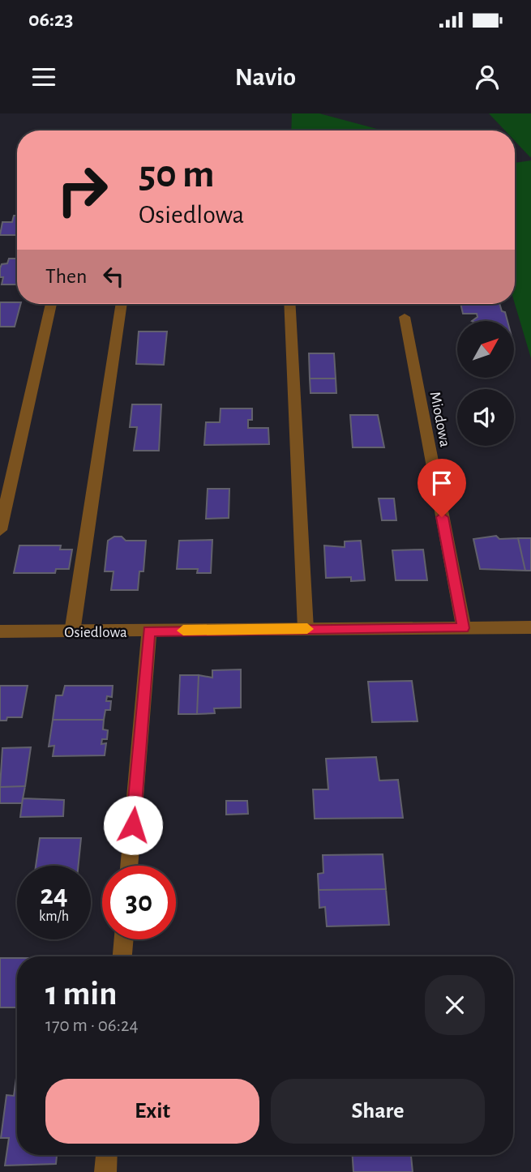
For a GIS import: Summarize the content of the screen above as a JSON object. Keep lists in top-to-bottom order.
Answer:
{
  "streets": {
    "street": ["Miodowa", "Osiedlowa"]
  },
  "crossings": [
    ["Miodowa", "Osiedlowa"]
  ],
  "north": "top right",
  "page": {
    "status": "06:23",
    "header": "Navio",
    "turn": ["50 m", "Osiedlowa"],
    "then": "Then",
    "speed": "24 km/h",
    "limit": "30",
    "heading": ["1 min", "170 m · 06:24"],
    "buttons": ["Exit", "Share"]
  }
}
